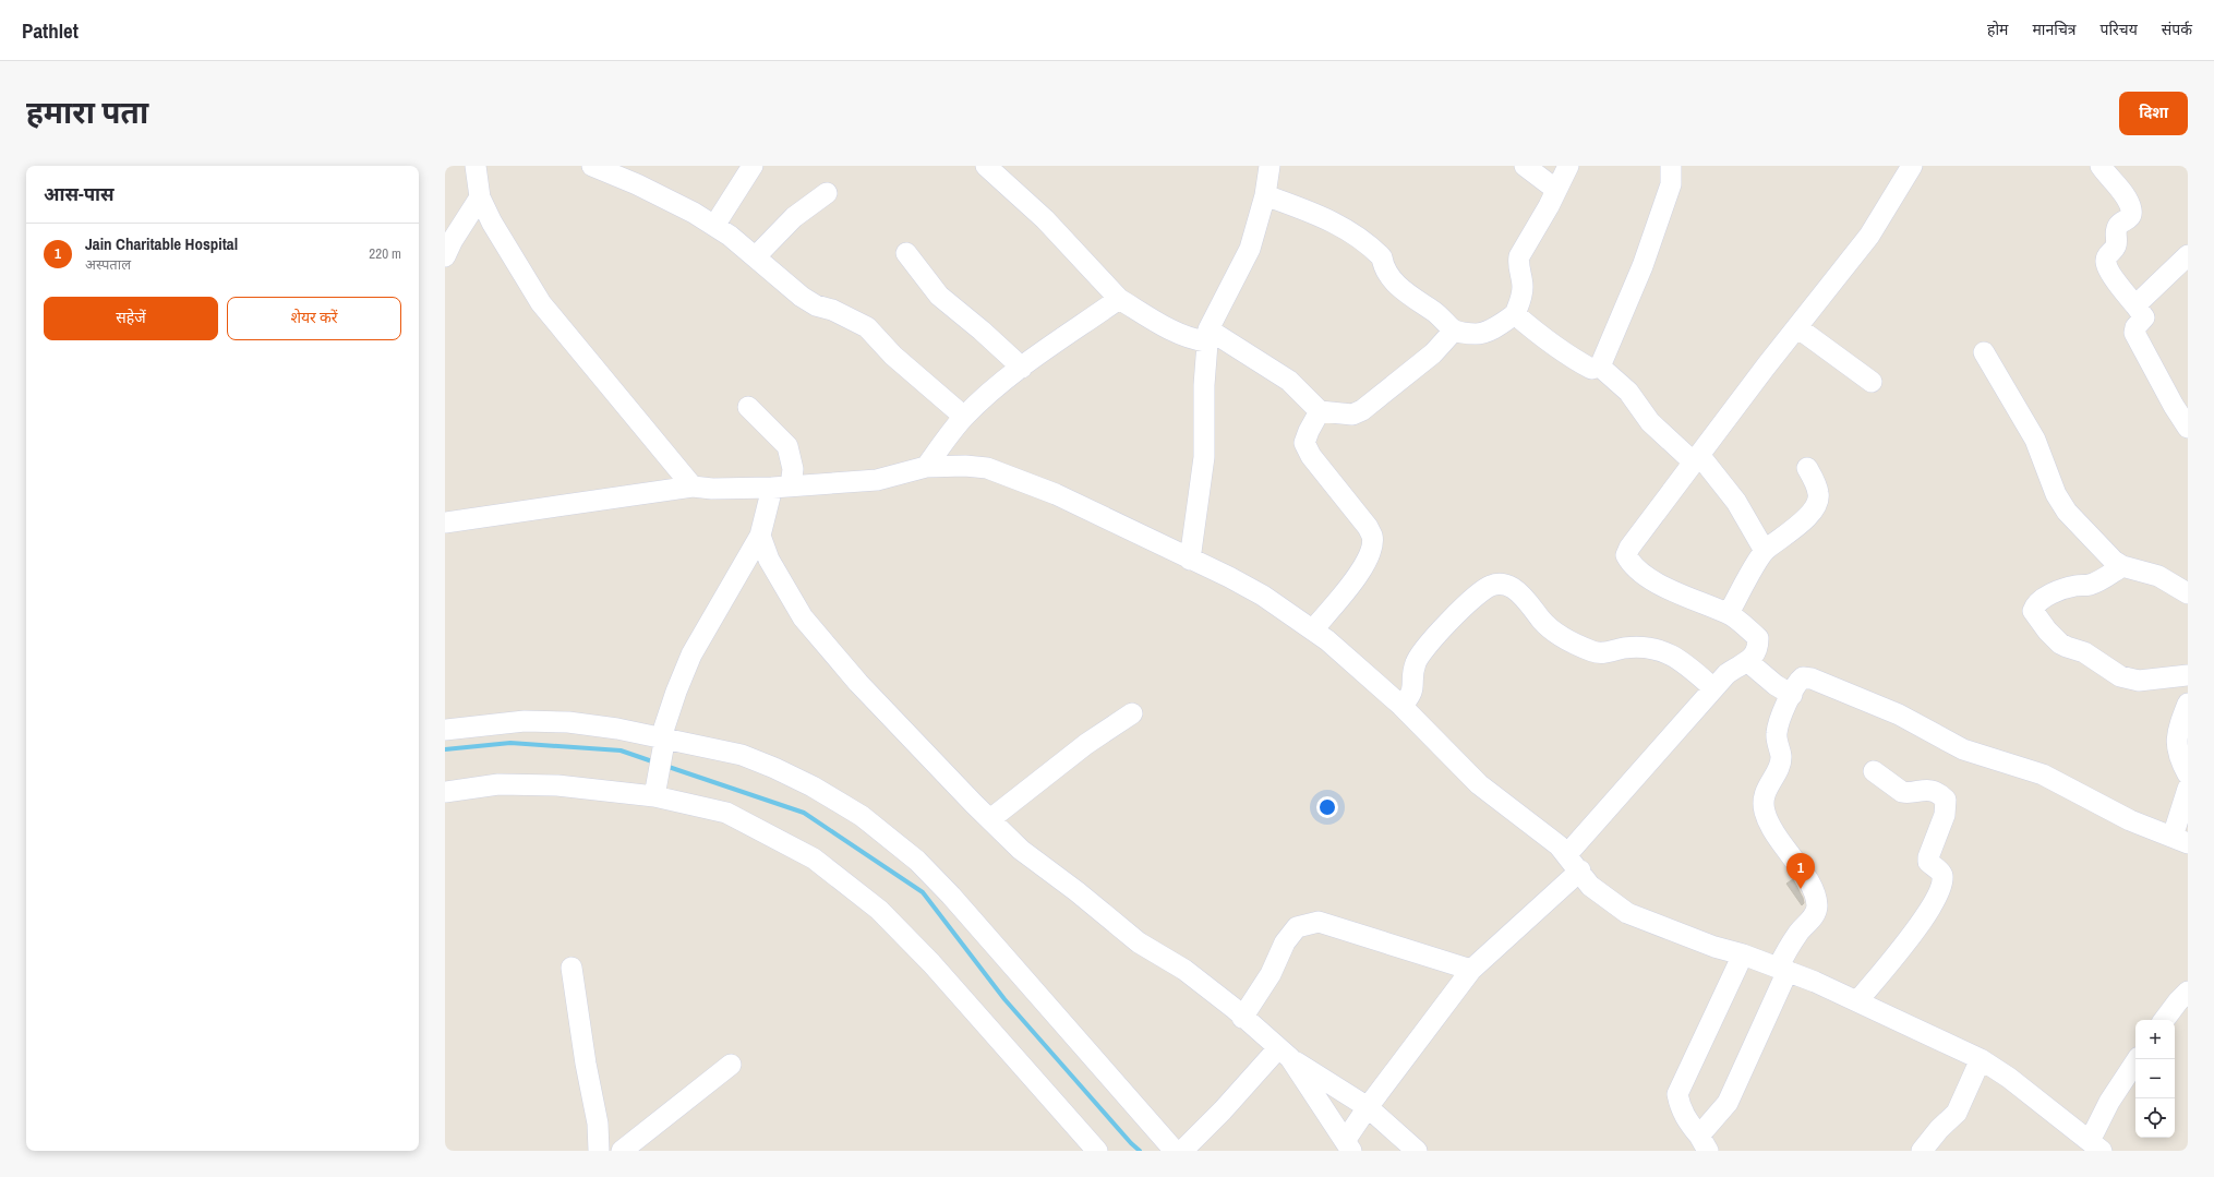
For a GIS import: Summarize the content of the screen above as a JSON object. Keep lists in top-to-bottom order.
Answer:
{
  "page": {
    "header": "Pathlet",
    "nav": [
      "होम",
      "मानचित्र",
      "परिचय",
      "संपर्क"
    ],
    "title": "हमारा पता",
    "buttons": [
      "दिशा",
      ["सहेजें", "शेयर करें"]
    ],
    "heading": "आस-पास",
    "list": [
      {
        "mark": "1",
        "name": "Jain Charitable Hospital",
        "note": "अस्पताल",
        "value": "220 m"
      }
    ],
    "pins": "1",
    "map_buttons": ["+", "−"]
  }
}
